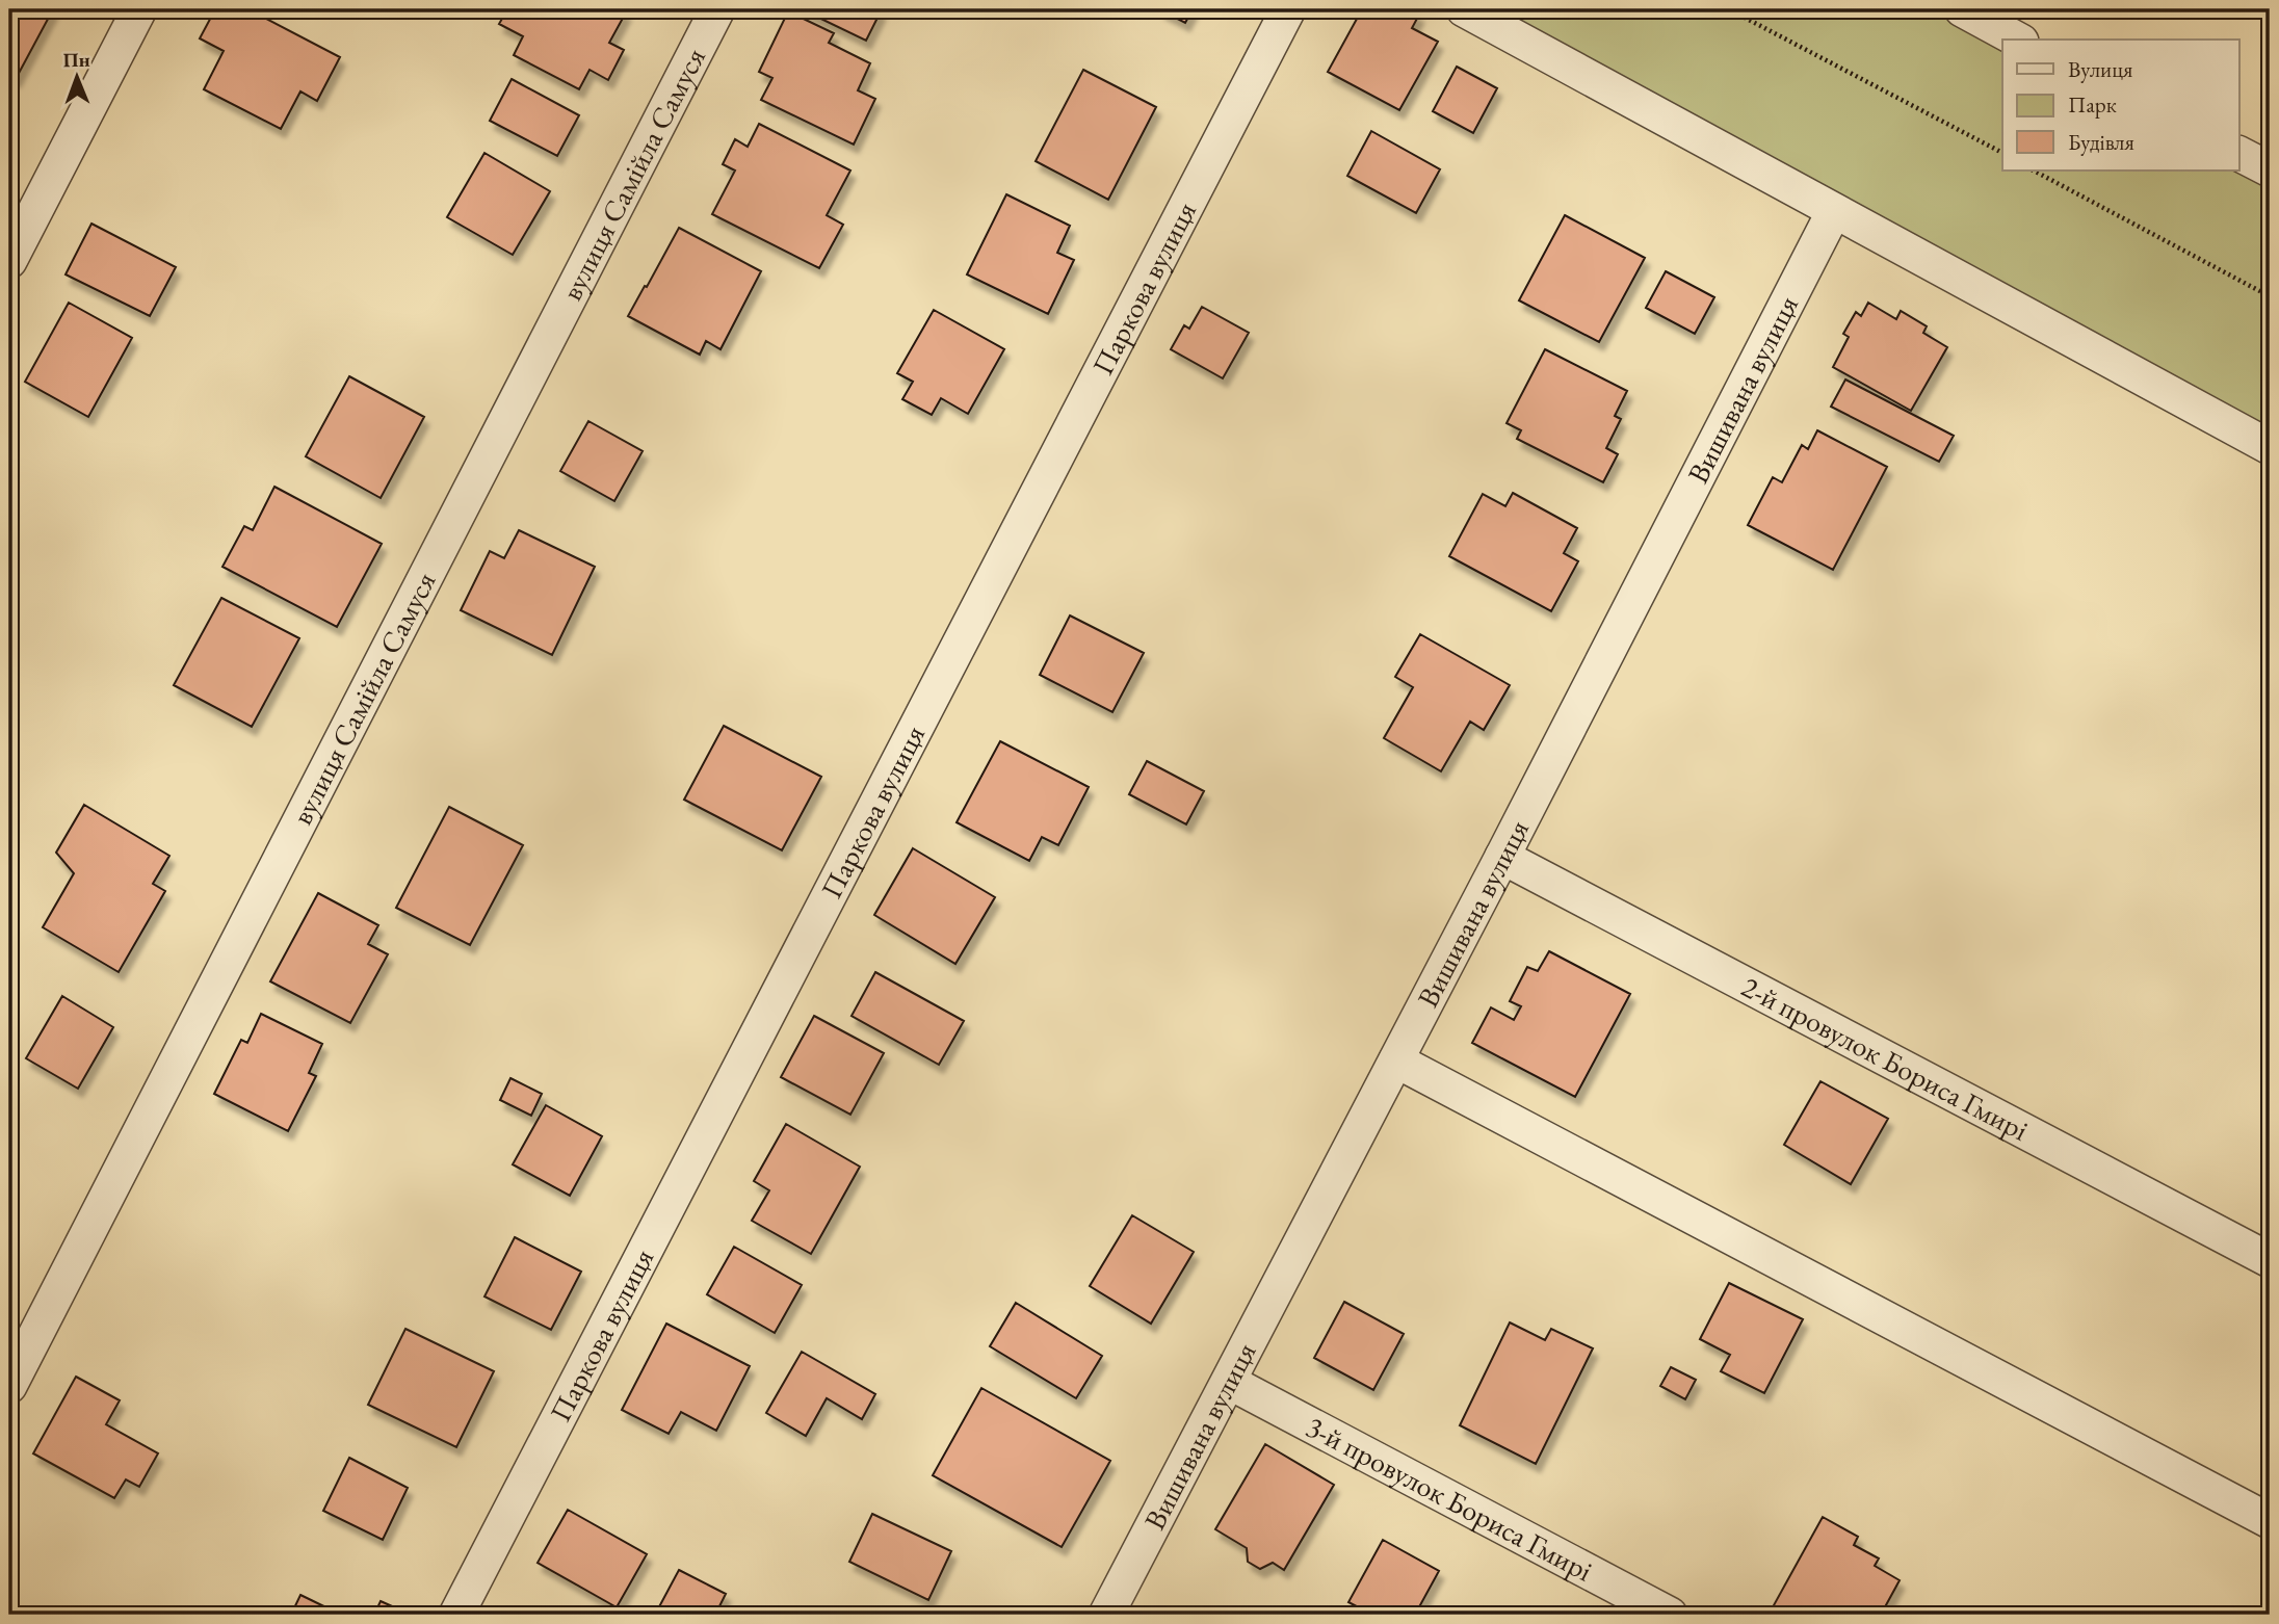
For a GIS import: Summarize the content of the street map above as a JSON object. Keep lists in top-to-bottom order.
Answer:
{
  "streets": {
    "street": [
      "вулиця Самійла Самуся",
      "Паркова вулиця",
      "Вишивана вулиця",
      "2-й провулок Бориса Гмирі",
      "3-й провулок Бориса Гмирі"
    ]
  },
  "crossings": [
    ["Вишивана вулиця", "2-й провулок Бориса Гмирі"],
    ["Вишивана вулиця", "3-й провулок Бориса Гмирі"]
  ],
  "legend": ["Вулиця", "Парк", "Будівля"],
  "north": "top"
}
